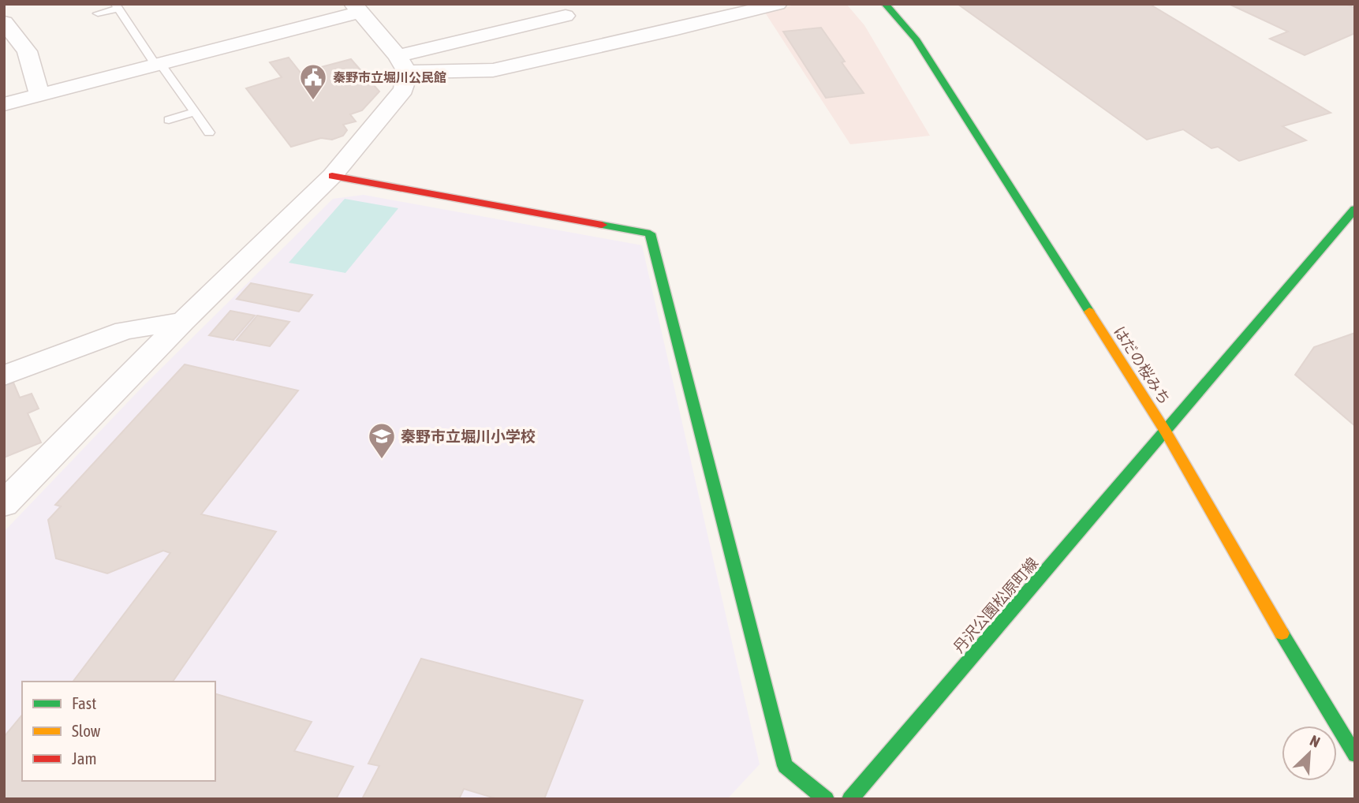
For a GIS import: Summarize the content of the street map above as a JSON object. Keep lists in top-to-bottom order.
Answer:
{
  "streets": {
    "street": ["はだの桜みち", "丹沢公園松原町線"]
  },
  "crossings": [
    ["はだの桜みち", "丹沢公園松原町線"]
  ],
  "places": {
    "public building": ["秦野市立堀川公民館"],
    "school or university": ["秦野市立堀川小学校"]
  },
  "legend": ["Fast", "Slow", "Jam"],
  "north": "top right"
}
